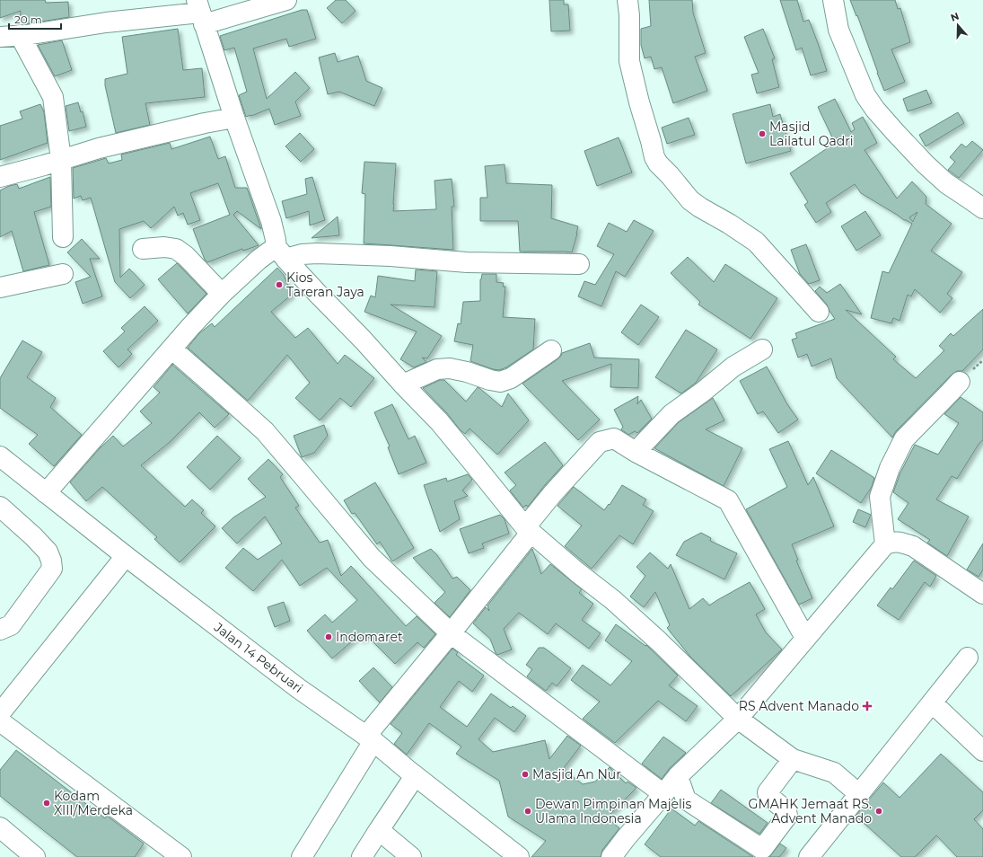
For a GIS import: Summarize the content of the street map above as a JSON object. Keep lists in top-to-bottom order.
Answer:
{
  "streets": {
    "street": ["Jalan 14 Pebruari"]
  },
  "places": {
    "other": [
      "Masjid Lailatul Qadri",
      "Kios Tareran Jaya",
      "Indomaret",
      "Masjid An Nur",
      "Kodam XIII/Merdeka",
      "Dewan Pimpinan Majelis Ulama Indonesia",
      "GMAHK Jemaat RS. Advent Manado"
    ],
    "health": ["RS Advent Manado"]
  },
  "scale_bar": "20 m",
  "north": "top"
}
